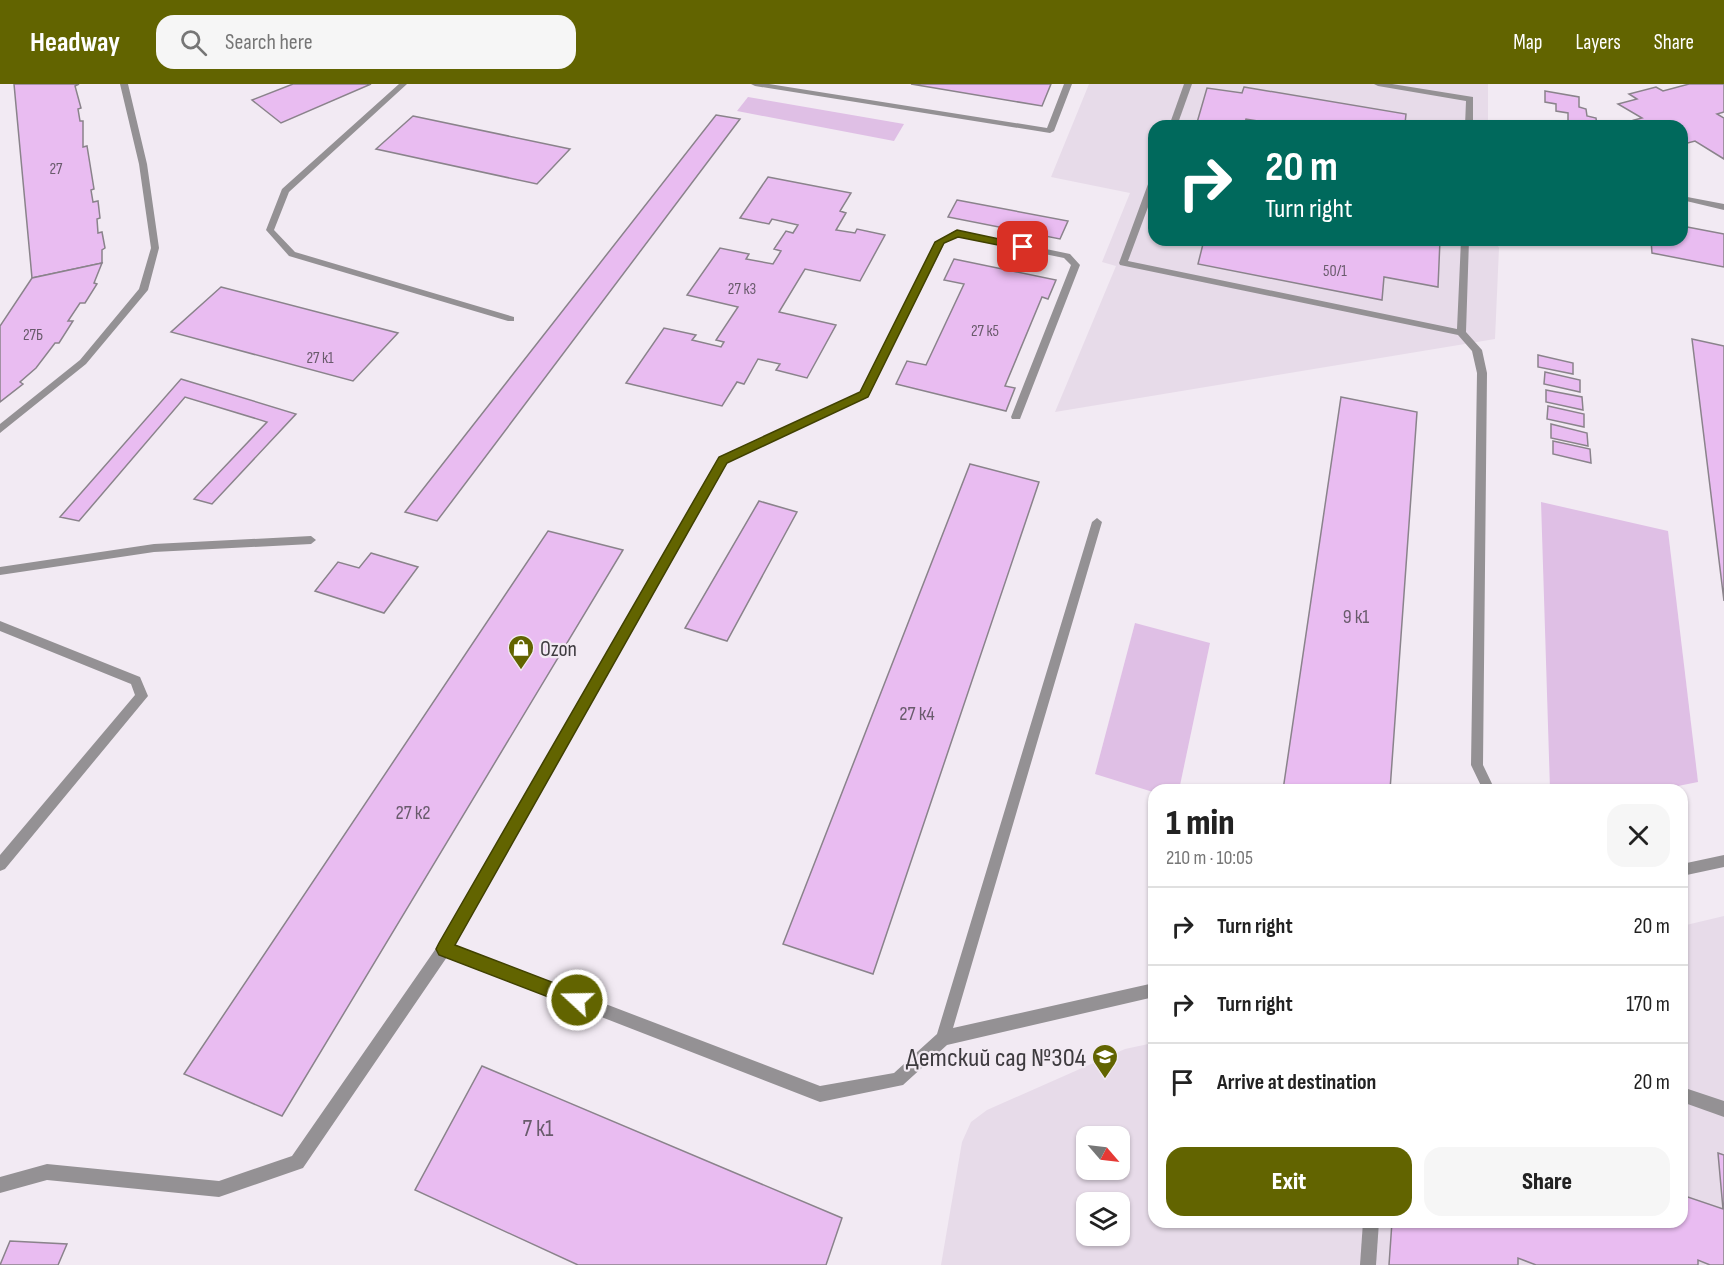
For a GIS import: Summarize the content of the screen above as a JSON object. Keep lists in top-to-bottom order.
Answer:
{
  "places": {
    "shop": ["Ozon"],
    "school or university": ["Детский сад №304"]
  },
  "house_numbers": [
    "27",
    "50/1",
    "27 к3",
    "27 к5",
    "27Б",
    "27 к1",
    "9 к1",
    "27 к4",
    "27 к2",
    "7 к1"
  ],
  "north": "bottom right",
  "page": {
    "header": "Headway",
    "search": "Search here",
    "nav": ["Map", "Layers", "Share"],
    "turn": ["20 m", "Turn right"],
    "heading": ["1 min", "210 m · 10:05"],
    "list": [
      {
        "name": "Turn right",
        "value": "20 m"
      },
      {
        "name": "Turn right",
        "value": "170 m"
      },
      {
        "name": "Arrive at destination",
        "value": "20 m"
      }
    ],
    "buttons": ["Exit", "Share"]
  }
}
